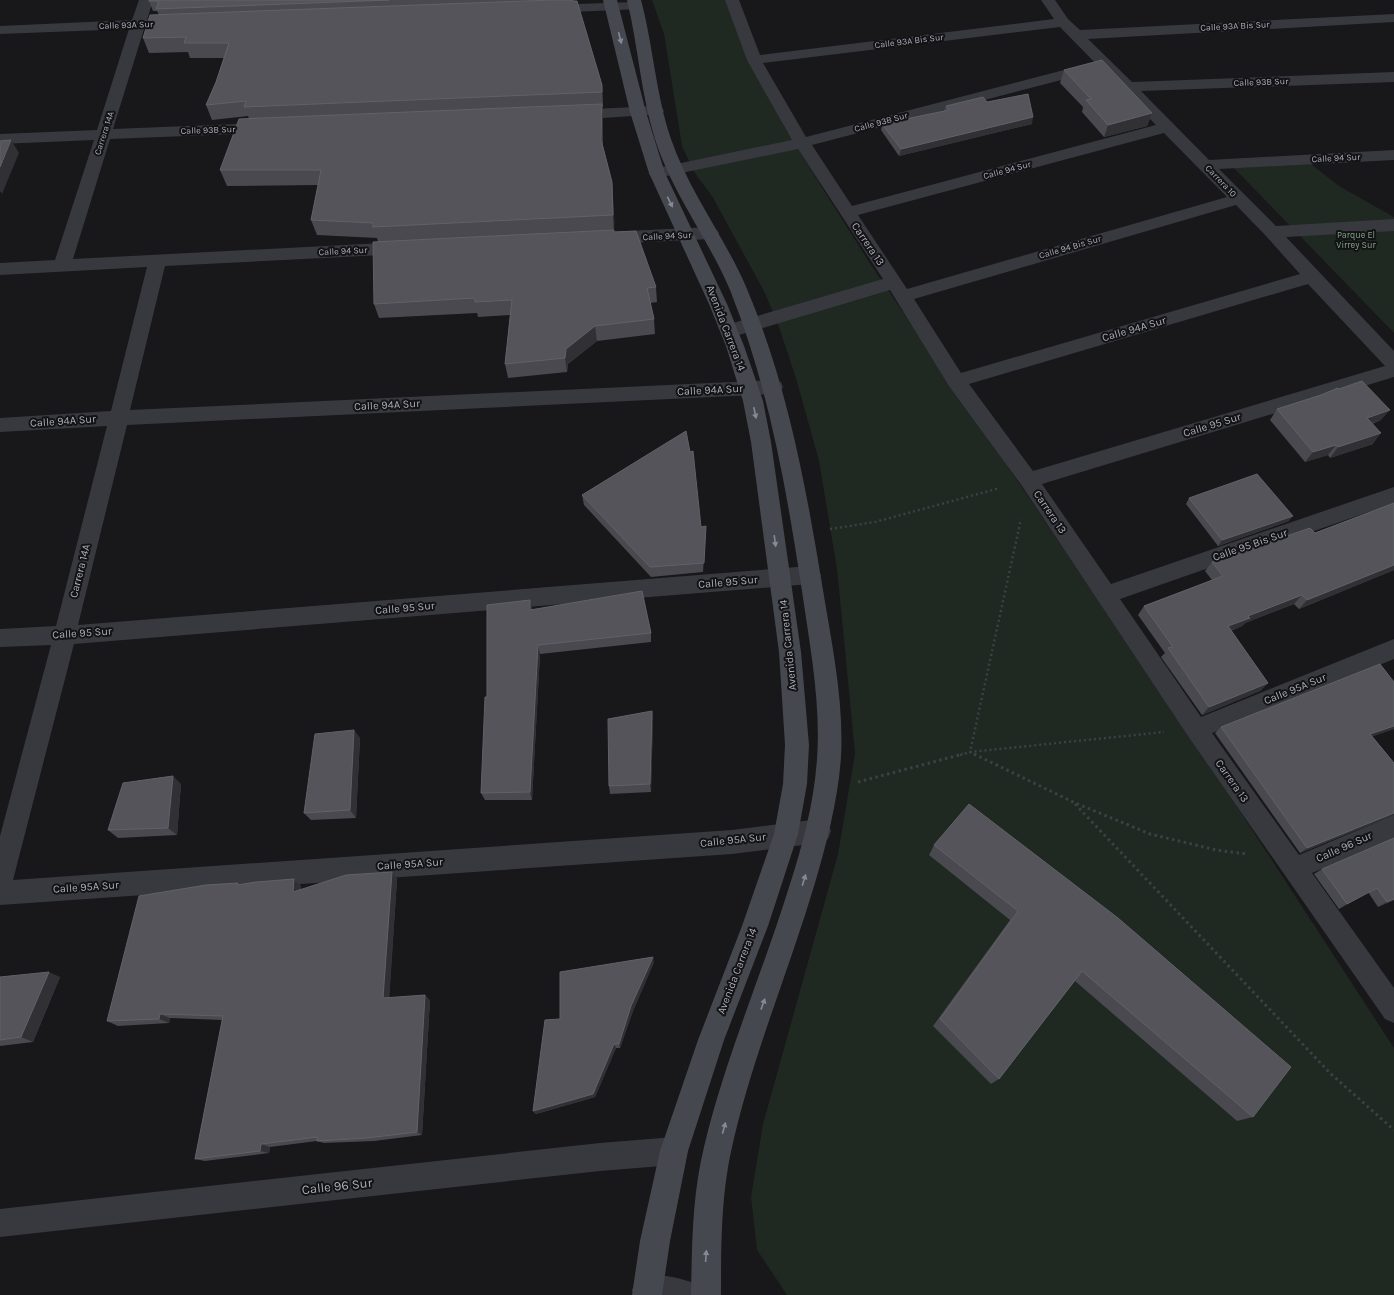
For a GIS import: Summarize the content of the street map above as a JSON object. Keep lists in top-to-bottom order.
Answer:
{
  "streets": {
    "main road": ["Avenida Carrera 14"],
    "street": [
      "Calle 93A Sur",
      "Calle 93A Bis Sur",
      "Calle 93B Sur",
      "Carrera 14A",
      "Calle 94 Sur",
      "Carrera 10",
      "Carrera 13",
      "Calle 94 Bis Sur",
      "Calle 94A Sur",
      "Calle 95 Sur",
      "Calle 95 Bis Sur",
      "Calle 95A Sur",
      "Calle 96 Sur"
    ]
  },
  "crossings": [
    ["Calle 93A Sur", "Carrera 14A"],
    ["Calle 93A Bis Sur", "Carrera 10"],
    ["Calle 93A Bis Sur", "Carrera 13"],
    ["Calle 93B Sur", "Carrera 14A"],
    ["Calle 93B Sur", "Carrera 10"],
    ["Calle 93B Sur", "Carrera 13"],
    ["Calle 93B Sur", "Avenida Carrera 14"],
    ["Carrera 14A", "Calle 94 Sur"],
    ["Carrera 14A", "Calle 94A Sur"],
    ["Carrera 14A", "Calle 95 Sur"],
    ["Calle 94 Sur", "Carrera 10"],
    ["Calle 94 Sur", "Carrera 13"],
    ["Calle 94 Sur", "Avenida Carrera 14"],
    ["Carrera 10", "Calle 94 Bis Sur"],
    ["Carrera 10", "Calle 94A Sur"],
    ["Carrera 13", "Calle 94 Bis Sur"],
    ["Carrera 13", "Calle 94A Sur"],
    ["Carrera 13", "Calle 95 Sur"],
    ["Carrera 13", "Calle 95 Bis Sur"],
    ["Carrera 13", "Calle 95A Sur"],
    ["Carrera 13", "Calle 96 Sur"],
    ["Calle 94 Bis Sur", "Avenida Carrera 14"],
    ["Avenida Carrera 14", "Calle 94A Sur"],
    ["Avenida Carrera 14", "Calle 95 Sur"],
    ["Avenida Carrera 14", "Calle 95A Sur"],
    ["Avenida Carrera 14", "Calle 96 Sur"]
  ],
  "parks": ["Parque El Virrey Sur"]
}
